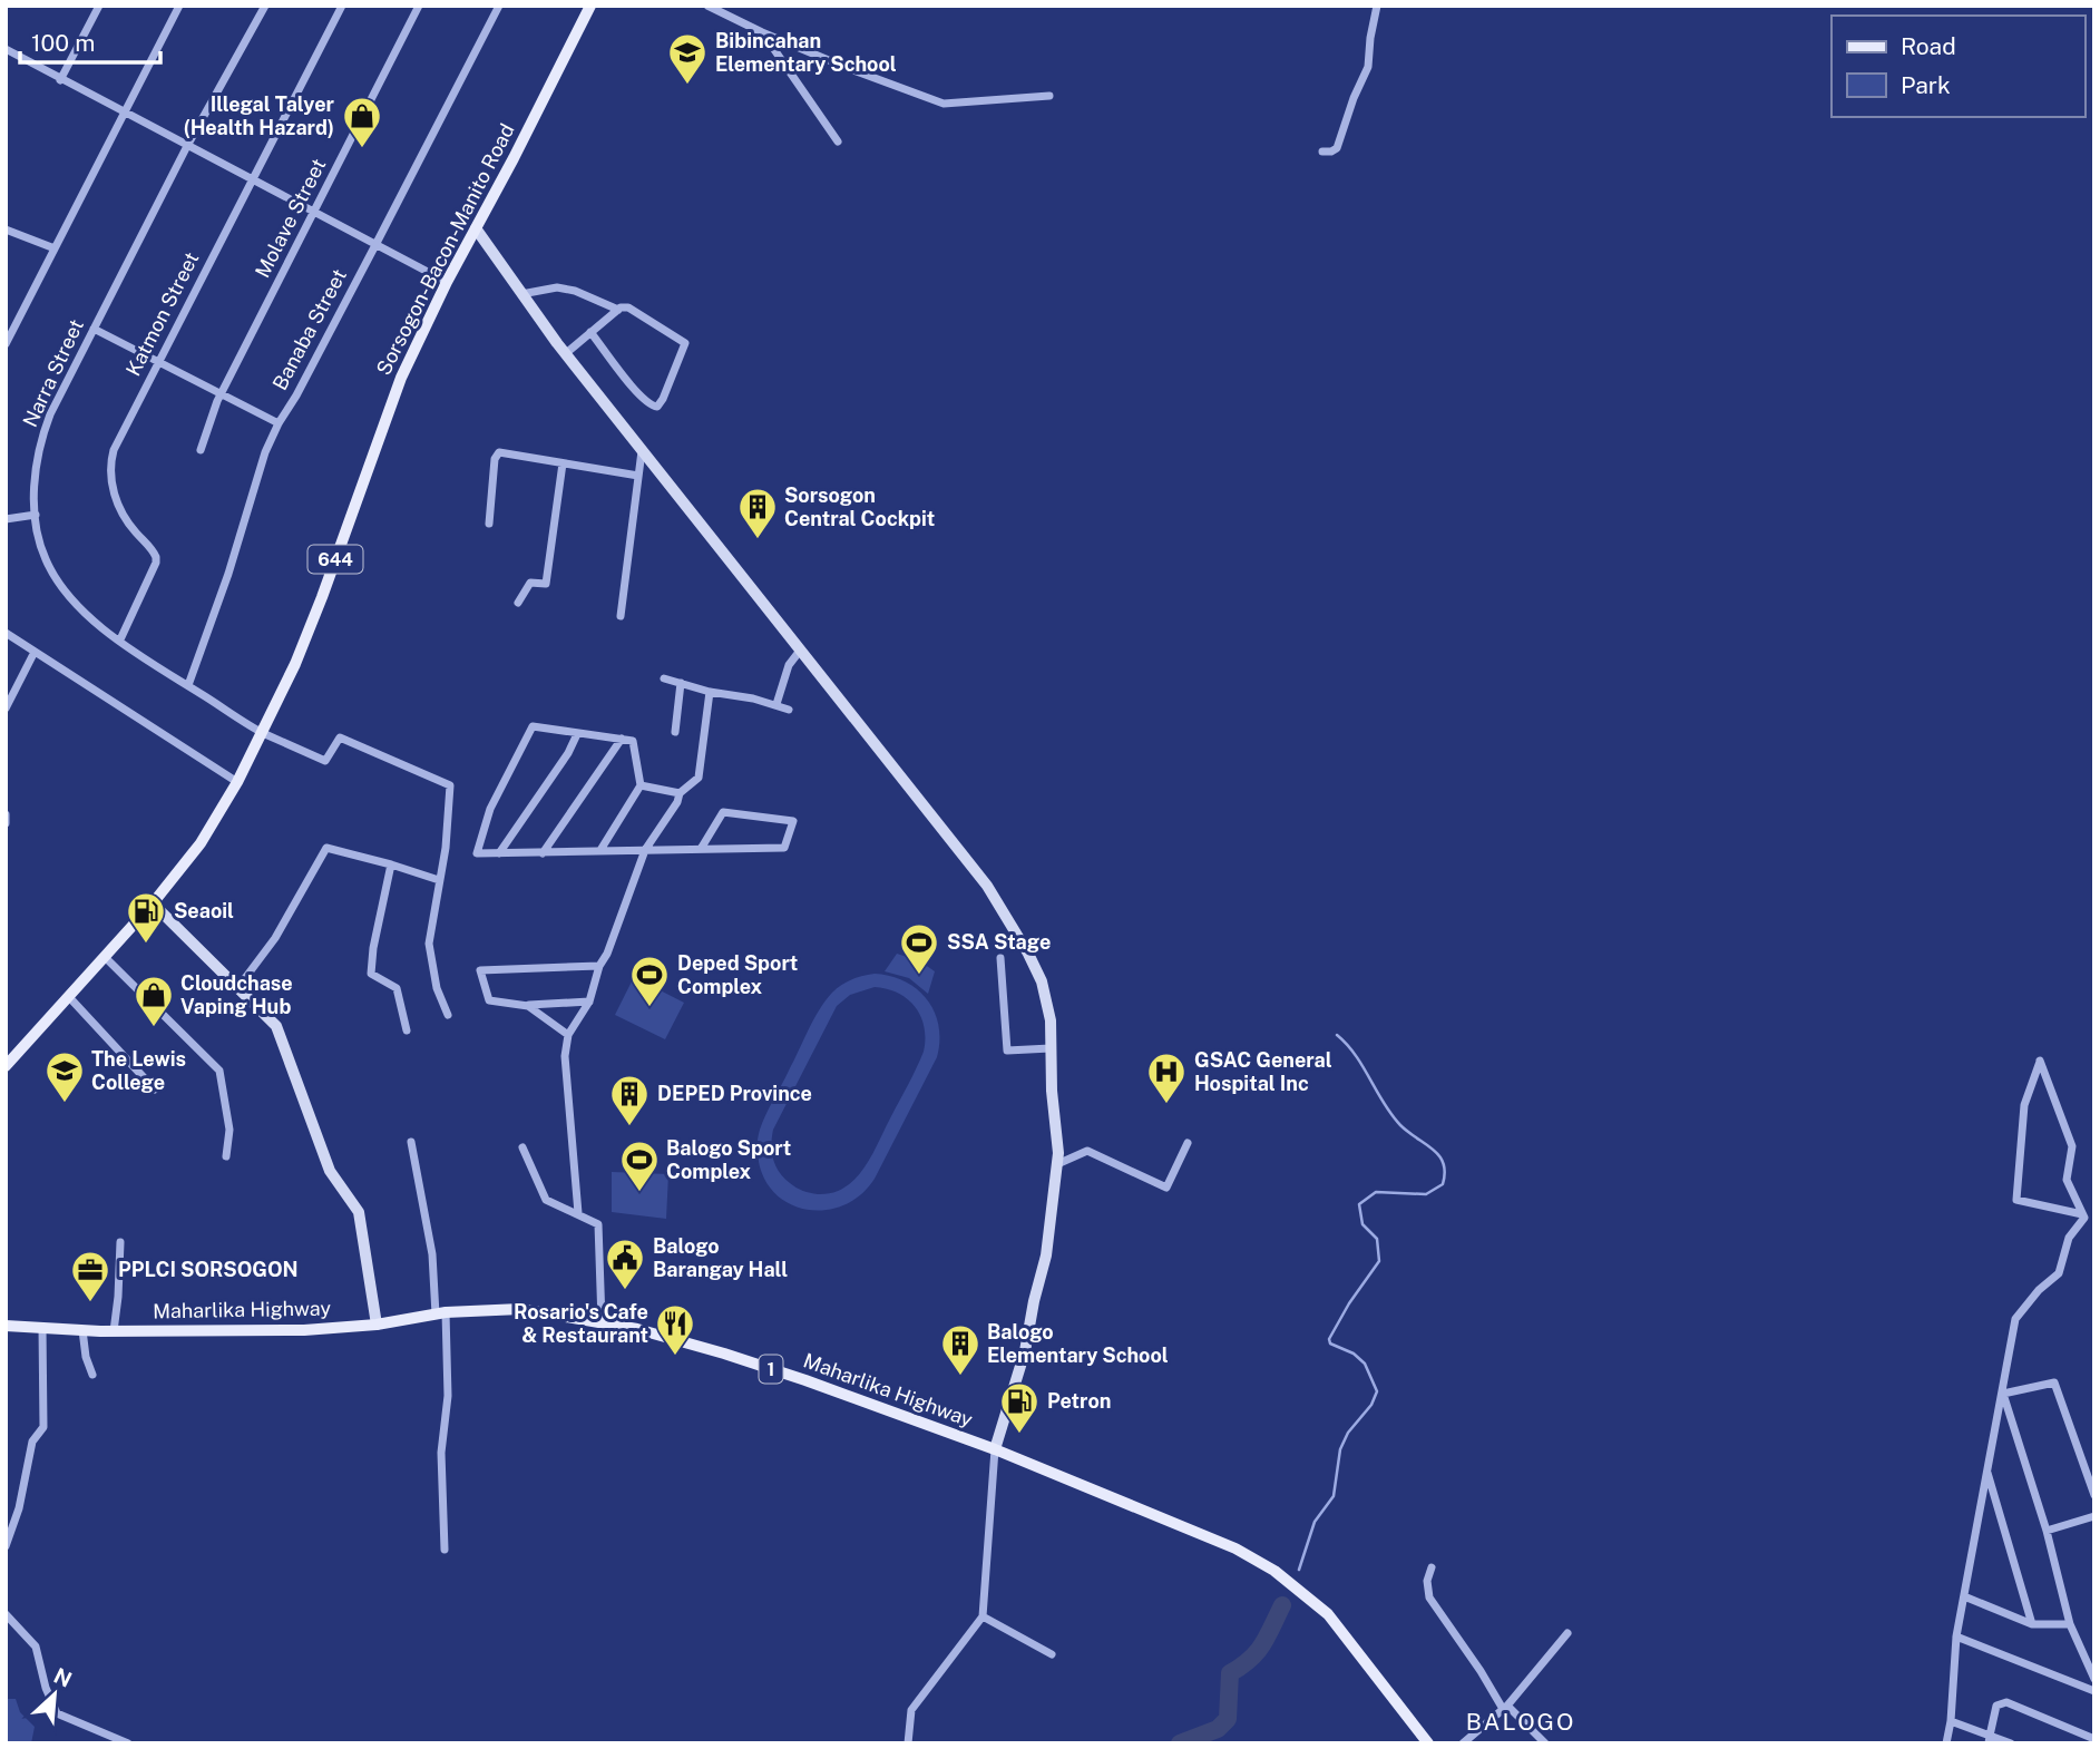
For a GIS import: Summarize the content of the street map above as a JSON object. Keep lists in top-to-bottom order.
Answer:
{
  "streets": {
    "main road": [
      "Sorsogon-Bacon-Manito Road",
      "644",
      "Maharlika Highway",
      "1"
    ],
    "street": [
      "Molave Street",
      "Katmon Street",
      "Banaba Street",
      "Narra Street"
    ]
  },
  "crossings": [
    ["Sorsogon-Bacon-Manito Road", "Narra Street"],
    ["Katmon Street", "Narra Street"],
    ["Banaba Street", "Narra Street"]
  ],
  "districts": ["BALOGO"],
  "places": {
    "school or university": ["Bibincahan Elementary School", "The Lewis College"],
    "shop": ["Illegal Talyer (Health Hazard)", "Cloudchase Vaping Hub"],
    "building": ["Sorsogon Central Cockpit", "DEPED Province", "Balogo Elementary School"],
    "fuel station": ["Seaoil", "Petron"],
    "sports": ["SSA Stage", "Deped Sport Complex", "Balogo Sport Complex"],
    "hospital": ["GSAC General Hospital Inc"],
    "public building": ["Balogo Barangay Hall"],
    "office": ["PPLCI SORSOGON"],
    "restaurant": ["Rosario's Cafe & Restaurant"]
  },
  "legend": ["Road", "Park"],
  "scale_bar": "100 m",
  "north": "top right"
}
